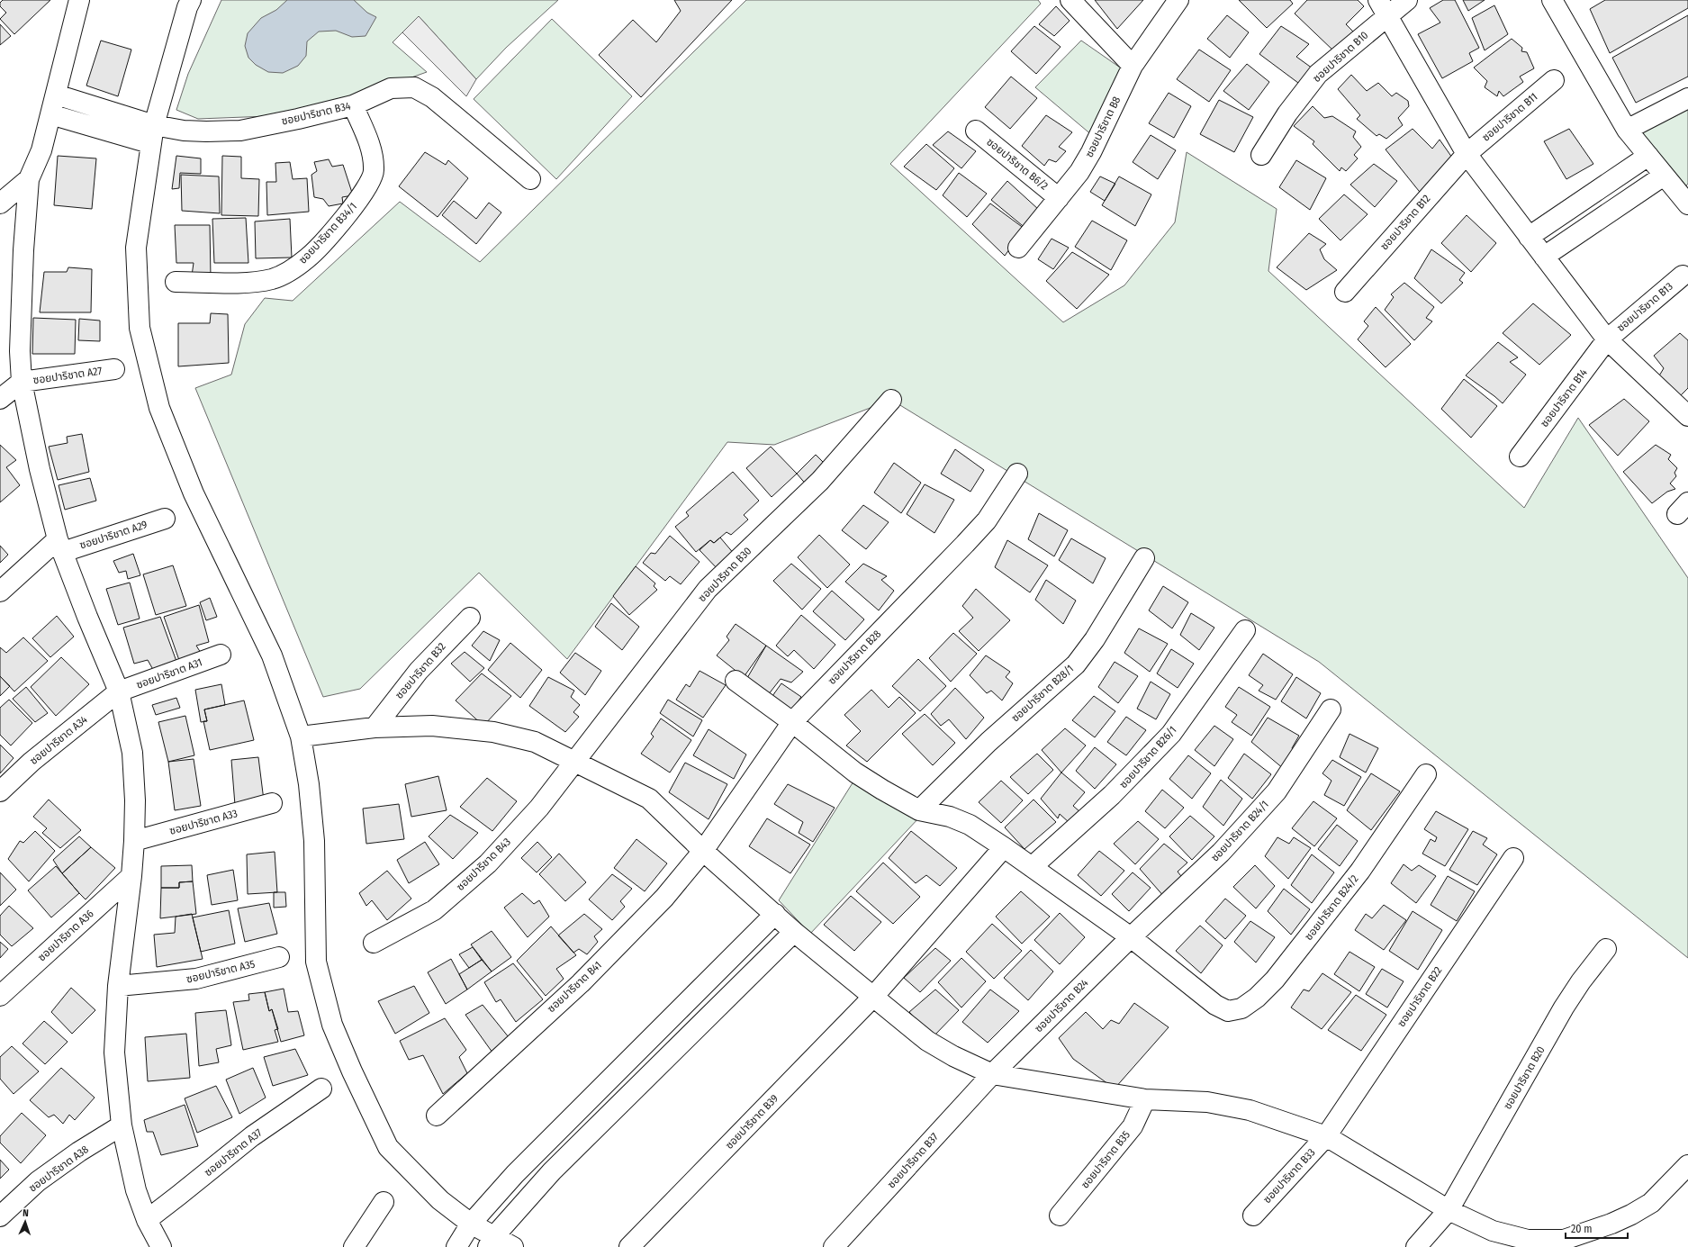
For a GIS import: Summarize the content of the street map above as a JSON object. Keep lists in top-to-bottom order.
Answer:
{
  "streets": {
    "street": [
      "ซอยปาริชาต B10",
      "ซอยปาริชาต B34",
      "ซอยปาริชาต B11",
      "ซอยปาริชาต B8",
      "ซอยปาริชาต B6/2",
      "ซอยปาริชาต B12",
      "ซอยปาริชาต B34/1",
      "ซอยปาริชาต B13",
      "ซอยปาริชาต A27",
      "ซอยปาริชาต B14",
      "ซอยปาริชาต A29",
      "ซอยปาริชาต B30",
      "ซอยปาริชาต B28",
      "ซอยปาริชาต B32",
      "ซอยปาริชาต A31",
      "ซอยปาริชาต B28/1",
      "ซอยปาริชาต A34",
      "ซอยปาริชาต B26/1",
      "ซอยปาริชาต A33",
      "ซอยปาริชาต B24/1",
      "ซอยปาริชาต B43",
      "ซอยปาริชาต B24/2",
      "ซอยปาริชาต A36",
      "ซอยปาริชาต A35",
      "ซอยปาริชาต B41",
      "ซอยปาริชาต B22",
      "ซอยปาริชาต B24",
      "ซอยปาริชาต B20",
      "ซอยปาริชาต B39",
      "ซอยปาริชาต A37",
      "ซอยปาริชาต B35",
      "ซอยปาริชาต B37",
      "ซอยปาริชาต A38",
      "ซอยปาริชาต B33"
    ]
  },
  "crossings": [
    ["ซอยปาริชาต B34", "ซอยปาริชาต B34/1"],
    ["ซอยปาริชาต B11", "ซอยปาริชาต B12"],
    ["ซอยปาริชาต B8", "ซอยปาริชาต B6/2"],
    ["ซอยปาริชาต B13", "ซอยปาริชาต B14"],
    ["ซอยปาริชาต B30", "ซอยปาริชาต B43"],
    ["ซอยปาริชาต B28", "ซอยปาริชาต B24/2"],
    ["ซอยปาริชาต B28", "ซอยปาริชาต B41"],
    ["ซอยปาริชาต A31", "ซอยปาริชาต A34"],
    ["ซอยปาริชาต B28/1", "ซอยปาริชาต B24/2"],
    ["ซอยปาริชาต B26/1", "ซอยปาริชาต B24/2"],
    ["ซอยปาริชาต B24/1", "ซอยปาริชาต B24/2"],
    ["ซอยปาริชาต B24/1", "ซอยปาริชาต B24"],
    ["ซอยปาริชาต B24/2", "ซอยปาริชาต B24"],
    ["ซอยปาริชาต B24/2", "ซอยปาริชาต B39"],
    ["ซอยปาริชาต B22", "ซอยปาริชาต B33"],
    ["ซอยปาริชาต B24", "ซอยปาริชาต B37"]
  ],
  "scale_bar": "20 m",
  "north": "top"
}
